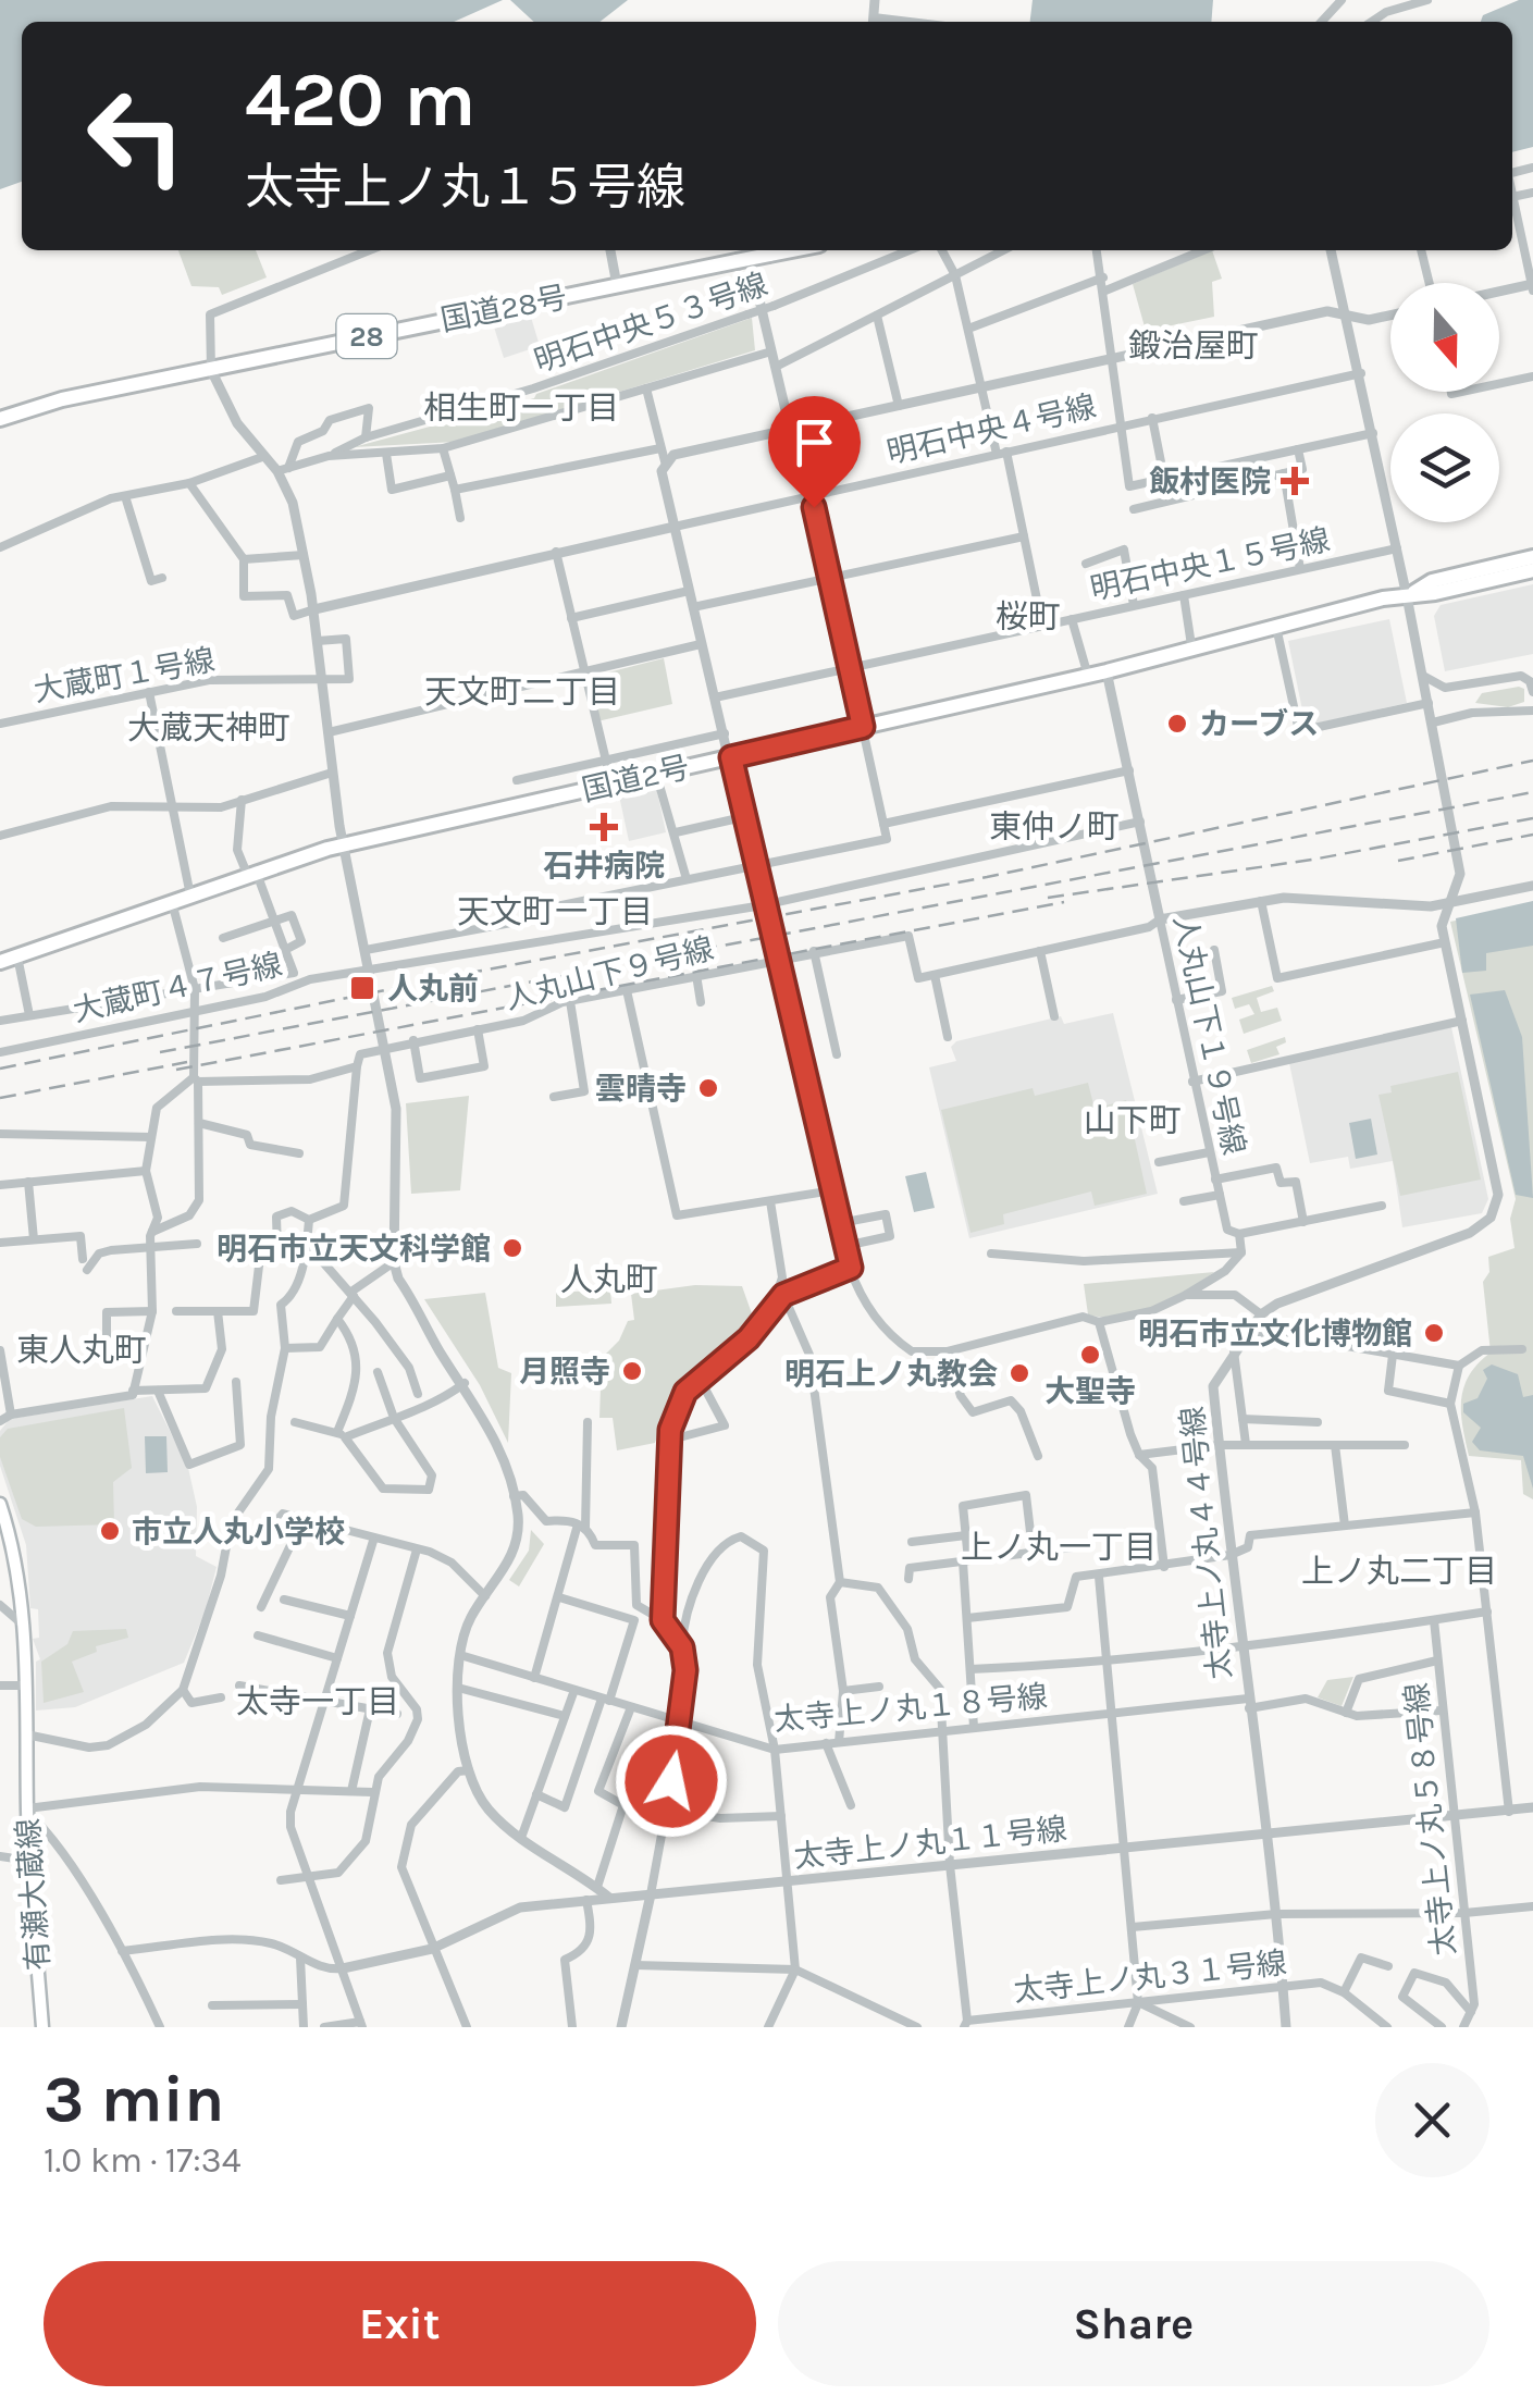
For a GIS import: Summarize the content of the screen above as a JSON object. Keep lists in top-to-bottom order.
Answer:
{
  "streets": {
    "highway": ["国道28号", "28", "国道2号"],
    "main road": ["有瀬大蔵線"],
    "street": [
      "明石中央５３号線",
      "明石中央４号線",
      "明石中央１５号線",
      "大蔵町１号線",
      "人丸山下９号線",
      "大蔵町４７号線",
      "人丸山下１９号線",
      "太寺上ノ丸４４号線",
      "太寺上ノ丸１８号線",
      "太寺上ノ丸５８号線",
      "太寺上ノ丸１１号線",
      "太寺上ノ丸３１号線"
    ]
  },
  "crossings": [
    ["国道2号", "人丸山下１９号線"],
    ["大蔵町４７号線", "人丸山下１９号線"],
    ["太寺上ノ丸４４号線", "太寺上ノ丸１８号線"],
    ["太寺上ノ丸４４号線", "太寺上ノ丸１１号線"],
    ["太寺上ノ丸４４号線", "太寺上ノ丸３１号線"],
    ["太寺上ノ丸１８号線", "太寺上ノ丸５８号線"],
    ["太寺上ノ丸５８号線", "太寺上ノ丸１１号線"]
  ],
  "districts": [
    "鍛治屋町",
    "相生町一丁目",
    "桜町",
    "天文町二丁目",
    "大蔵天神町",
    "東仲ノ町",
    "天文町一丁目",
    "山下町",
    "人丸町",
    "東人丸町",
    "上ノ丸一丁目",
    "上ノ丸二丁目",
    "太寺一丁目"
  ],
  "places": {
    "health": ["飯村医院", "石井病院"],
    "other": [
      "カーブス",
      "雲晴寺",
      "明石市立天文科学館",
      "明石市立文化博物館",
      "大聖寺",
      "月照寺",
      "明石上ノ丸教会",
      "市立人丸小学校"
    ],
    "transit": ["人丸前"]
  },
  "north": "bottom",
  "page": {
    "turn": ["420 m", "太寺上ノ丸１５号線"],
    "heading": ["3 min", "1.0 km · 17:34"],
    "buttons": ["Exit", "Share"]
  }
}
